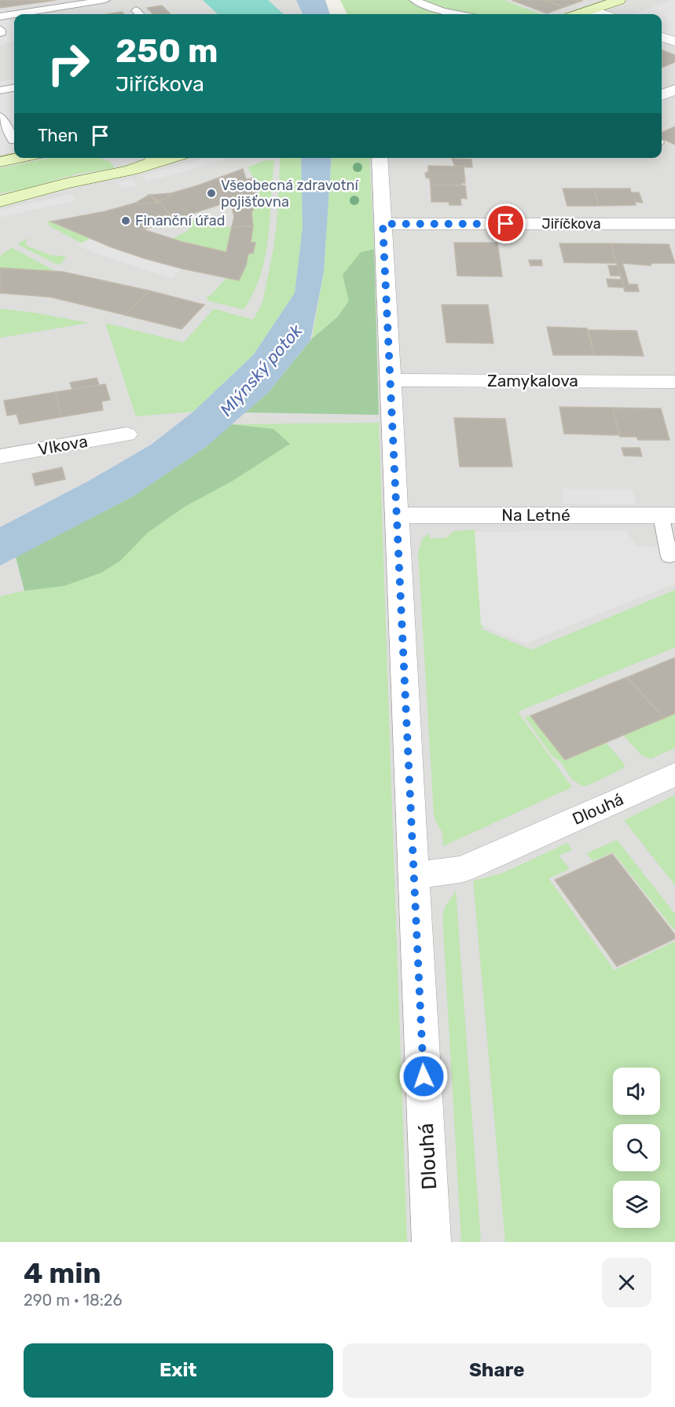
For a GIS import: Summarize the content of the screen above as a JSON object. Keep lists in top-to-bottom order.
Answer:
{
  "streets": {
    "street": [
      "Jiříčkova",
      "Zamykalova",
      "Vlkova",
      "Na Letné",
      "Dlouhá"
    ]
  },
  "crossings": [
    ["Jiříčkova", "Dlouhá"],
    ["Zamykalova", "Dlouhá"],
    ["Na Letné", "Dlouhá"]
  ],
  "water": ["Mlýnský potok"],
  "places": ["Všeobecná zdravotní pojišťovna", "Finanční úřad"],
  "page": {
    "turn": ["250 m", "Jiříčkova"],
    "then": "Then",
    "heading": ["4 min", "290 m · 18:26"],
    "buttons": ["Exit", "Share"]
  }
}
